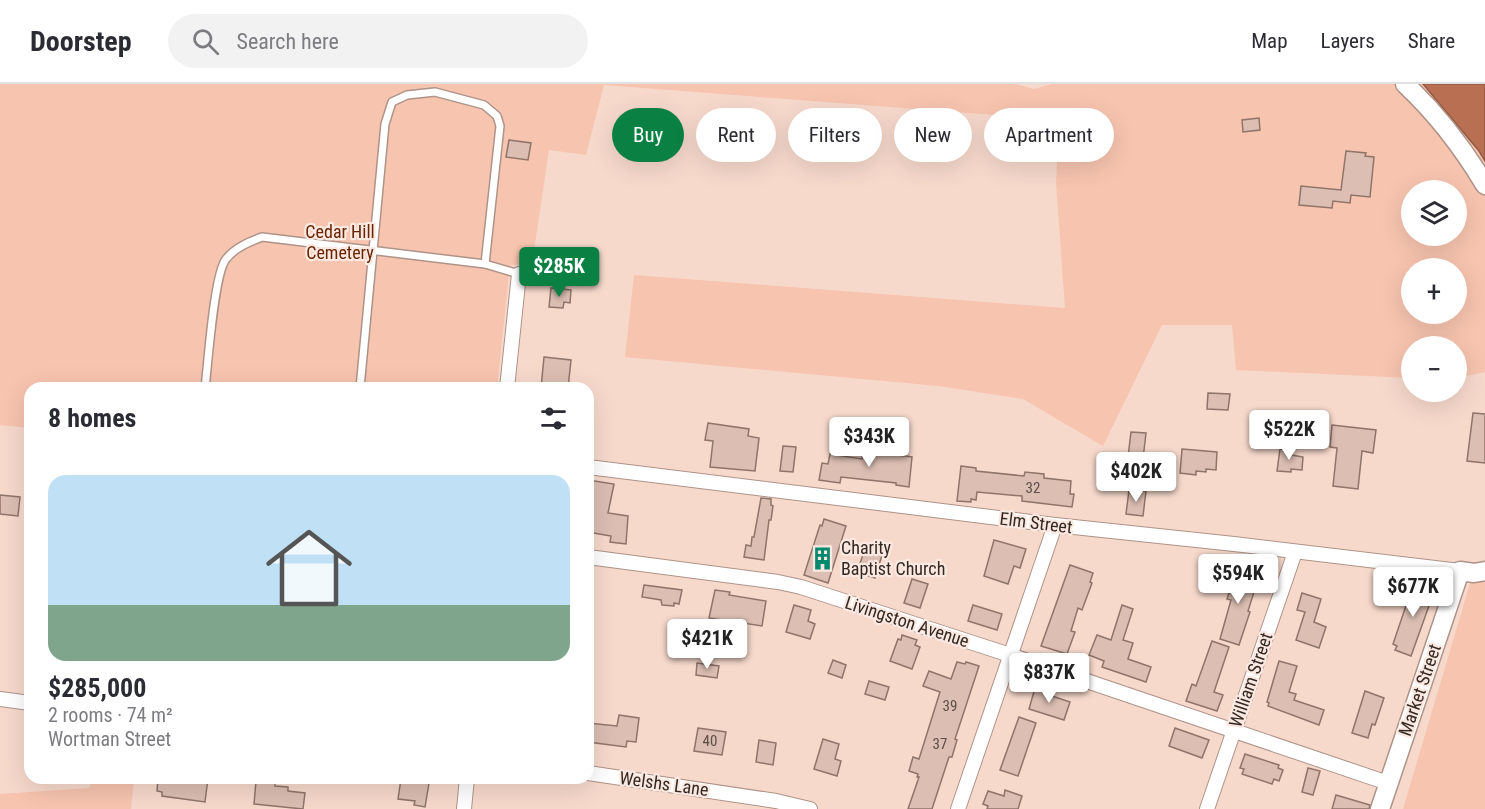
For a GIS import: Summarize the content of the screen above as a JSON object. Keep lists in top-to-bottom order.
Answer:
{
  "streets": {
    "street": [
      "Elm Street",
      "Livingston Avenue",
      "William Street",
      "Market Street",
      "Welshs Lane"
    ]
  },
  "crossings": [
    ["Elm Street", "William Street"],
    ["Elm Street", "Market Street"],
    ["Livingston Avenue", "William Street"],
    ["Livingston Avenue", "Market Street"]
  ],
  "parks": ["Cedar Hill Cemetery"],
  "places": {
    "building": ["Charity Baptist Church"]
  },
  "house_numbers": [
    "32",
    "39",
    "40",
    "37"
  ],
  "page": {
    "header": "Doorstep",
    "search": "Search here",
    "nav": ["Map", "Layers", "Share"],
    "chip": [
      "Buy",
      "Rent",
      "Filters",
      "New",
      "Apartment"
    ],
    "map_buttons": ["+", "−"],
    "price": [
      "$285K",
      "$522K",
      "$343K",
      "$402K",
      "$594K",
      "$677K",
      "$421K",
      "$837K"
    ],
    "heading": "8 homes",
    "list": [
      {
        "name": "$285,000",
        "note": "2 rooms · 74 m² · Wortman Street"
      }
    ]
  }
}
